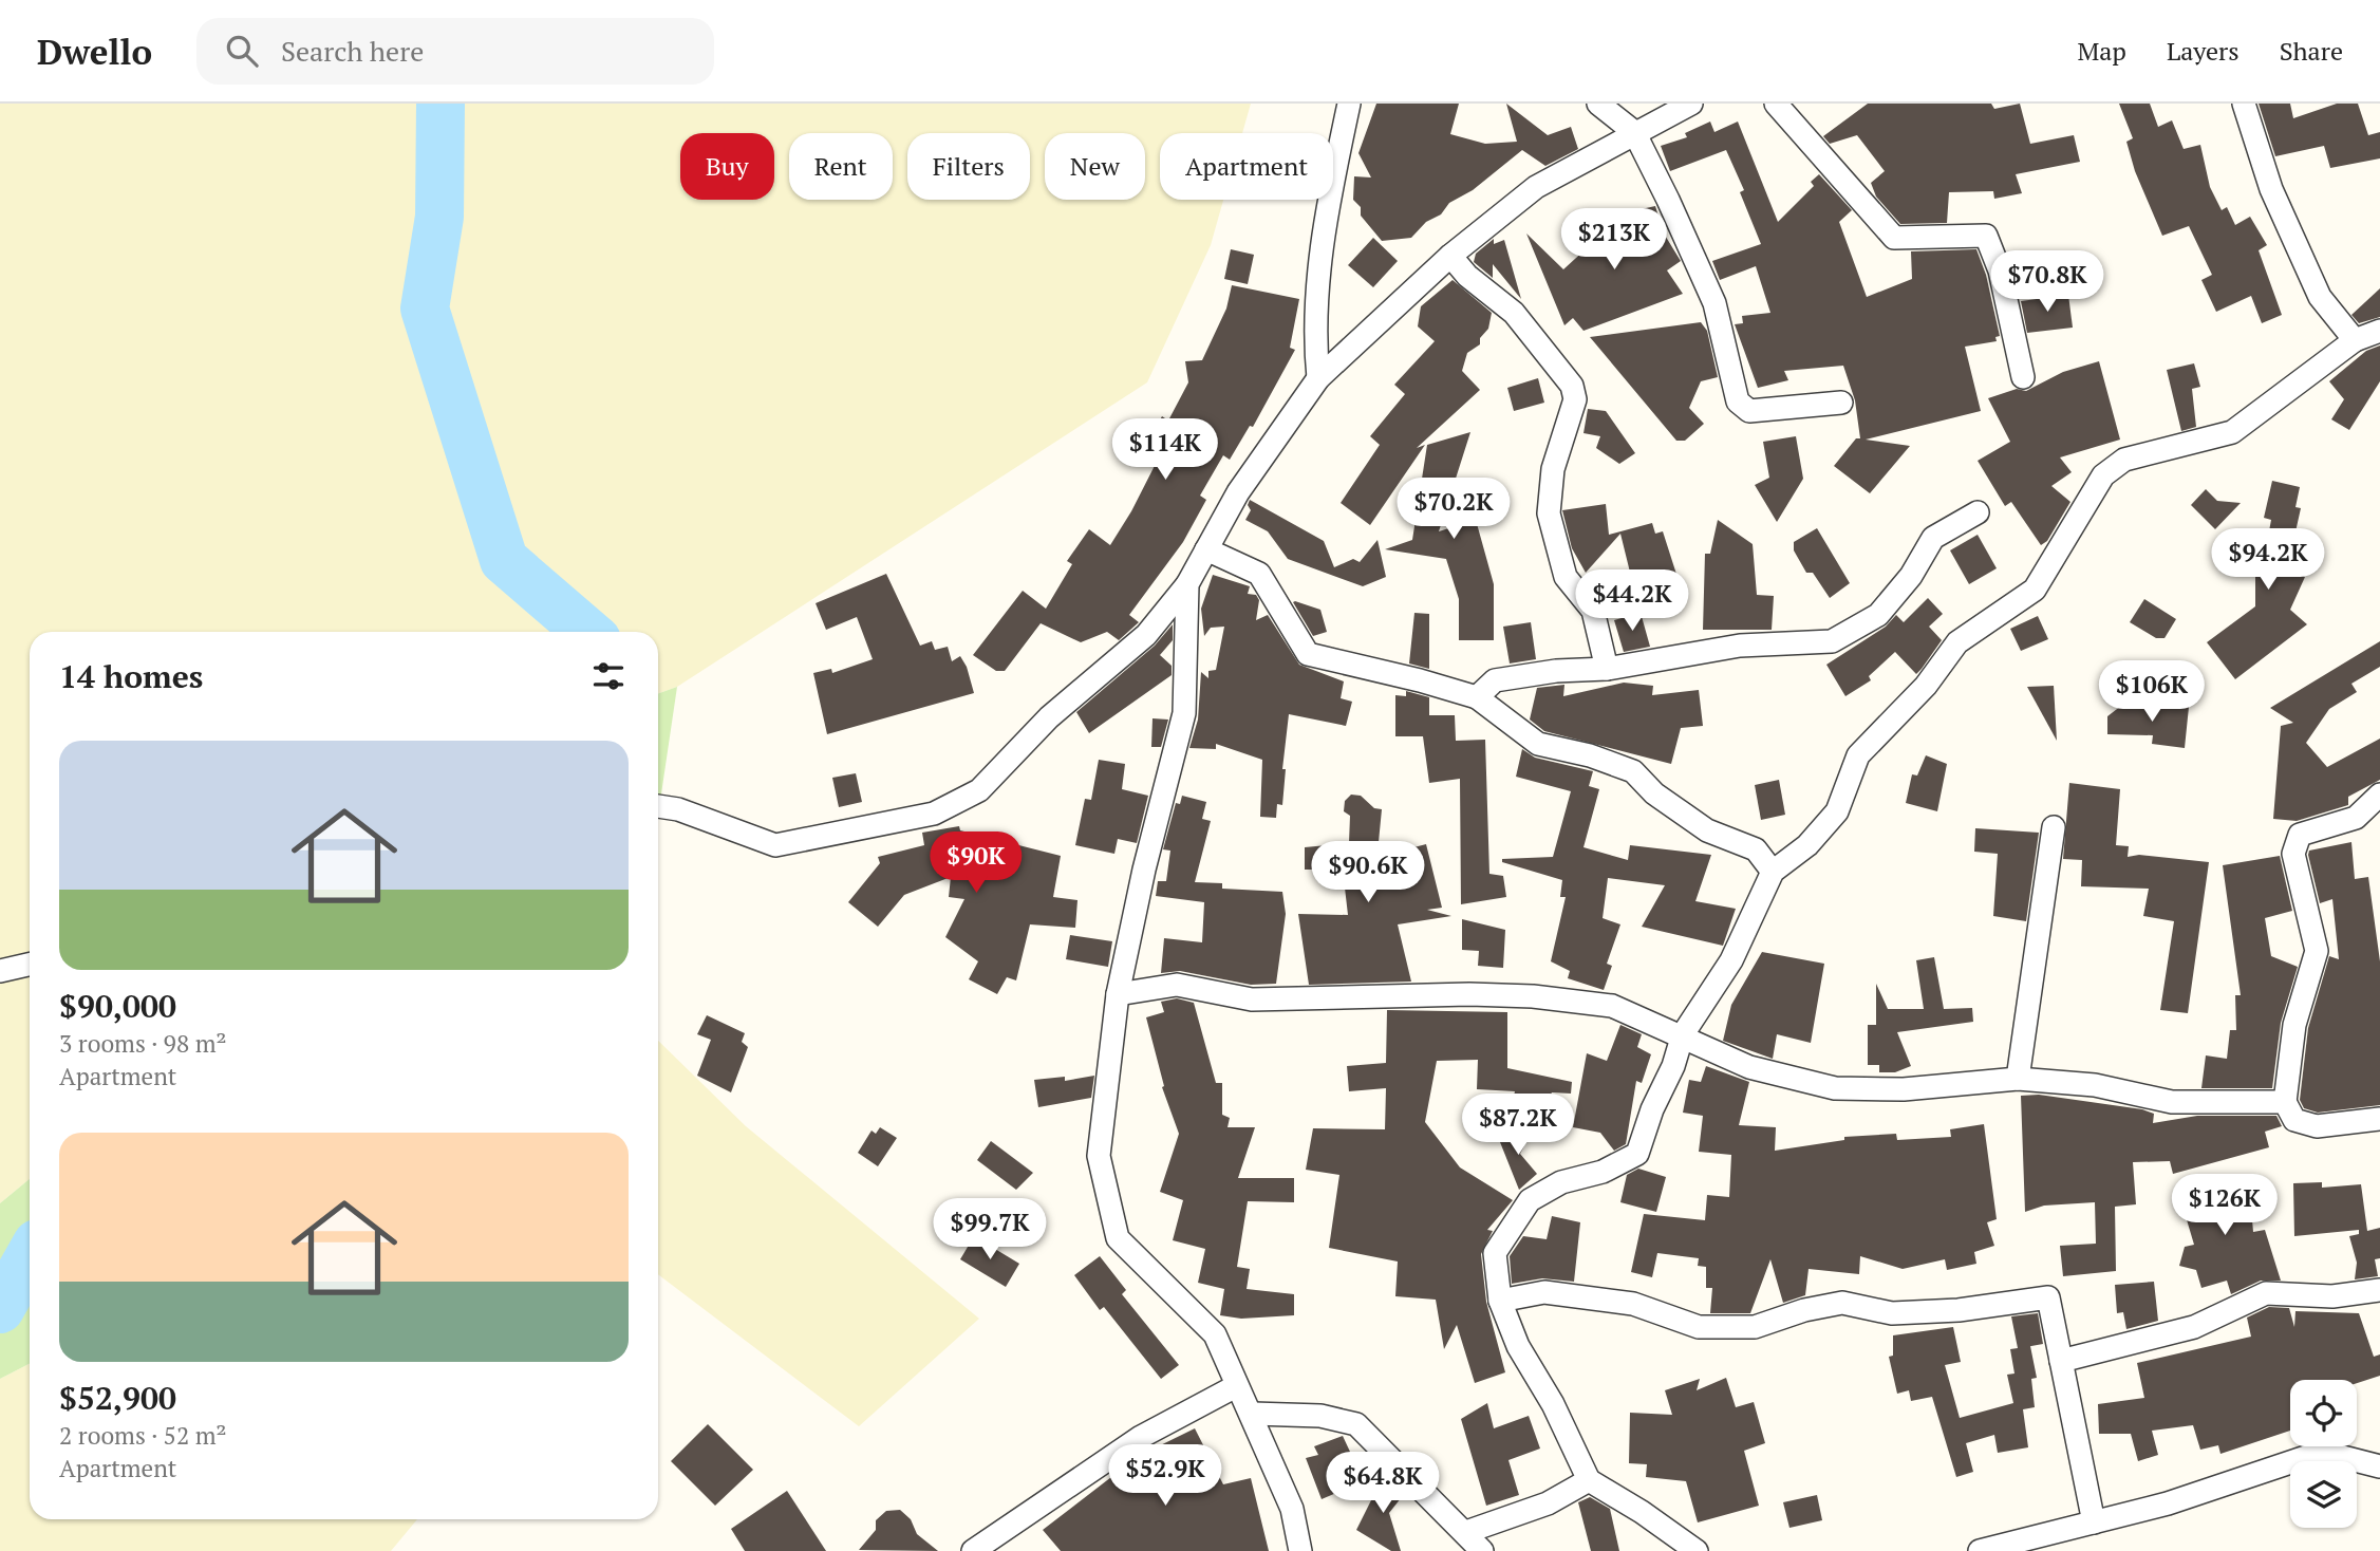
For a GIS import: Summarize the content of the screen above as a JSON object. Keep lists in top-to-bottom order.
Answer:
{
  "page": {
    "header": "Dwello",
    "search": "Search here",
    "nav": ["Map", "Layers", "Share"],
    "chip": [
      "Buy",
      "Rent",
      "Filters",
      "New",
      "Apartment"
    ],
    "price": [
      "$213K",
      "$70.8K",
      "$114K",
      "$70.2K",
      "$94.2K",
      "$44.2K",
      "$106K",
      "$90K",
      "$90.6K",
      "$87.2K",
      "$126K",
      "$99.7K",
      "$52.9K",
      "$64.8K"
    ],
    "heading": "14 homes",
    "list": [
      {
        "name": "$90,000",
        "note": "3 rooms · 98 m² · Apartment"
      },
      {
        "name": "$52,900",
        "note": "2 rooms · 52 m² · Apartment"
      }
    ]
  }
}
